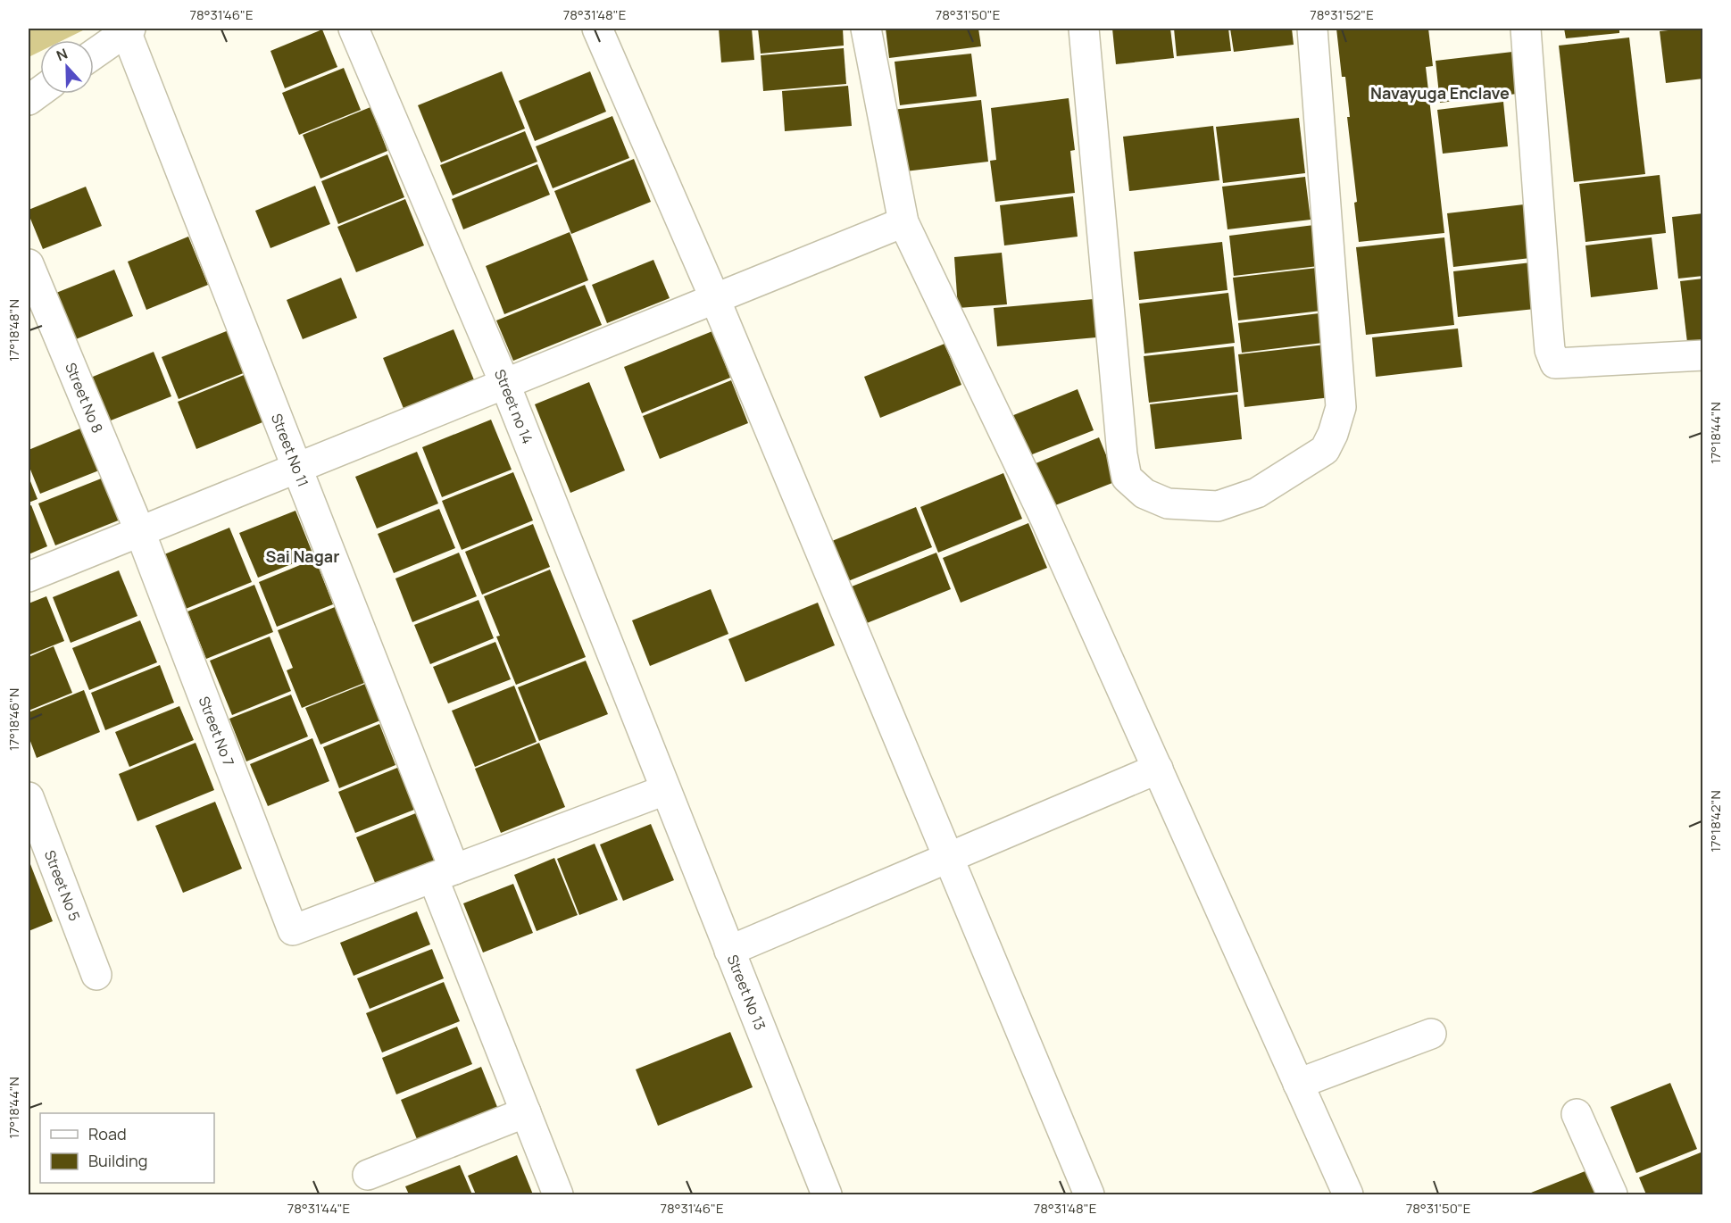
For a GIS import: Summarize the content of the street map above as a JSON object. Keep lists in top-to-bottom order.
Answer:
{
  "streets": {
    "street": [
      "Street No 8",
      "Street no 14",
      "Street No 11",
      "Street No 7",
      "Street No 5",
      "Street No 13"
    ]
  },
  "crossings": [
    ["Street No 8", "Street No 7"],
    ["Street no 14", "Street No 13"],
    ["Street No 11", "Street No 7"]
  ],
  "districts": ["Navayuga Enclave", "Sai Nagar"],
  "legend": ["Road", "Building"],
  "north": "top",
  "coordinates": [
    "78°31'46\"E",
    "78°31'48\"E",
    "78°31'50\"E",
    "78°31'52\"E",
    "17°18'48\"N",
    "17°18'44\"N",
    "17°18'46\"N",
    "17°18'42\"N",
    "78°31'44\"E"
  ]
}
